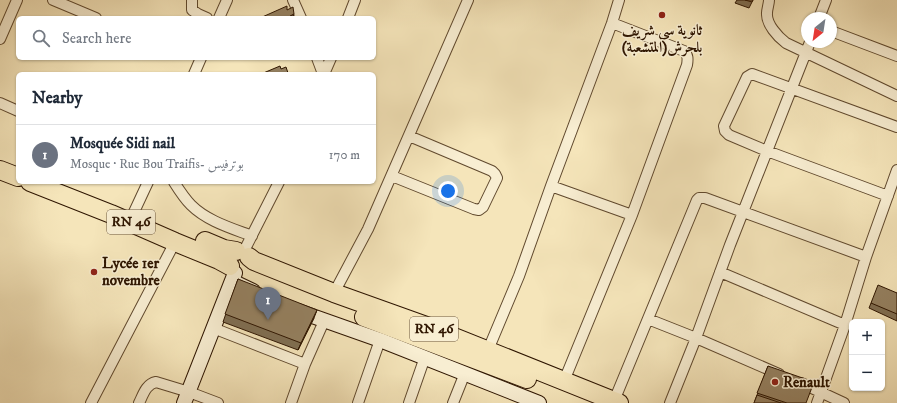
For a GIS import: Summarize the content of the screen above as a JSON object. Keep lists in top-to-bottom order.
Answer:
{
  "streets": {
    "highway": ["RN 46"]
  },
  "places": ["ثانوية سي شريف بلحرش(المتشعبة)", "Lycée 1er novembre", "Renault"],
  "north": "bottom left",
  "page": {
    "search": "Search here",
    "heading": "Nearby",
    "list": [
      {
        "mark": "1",
        "name": "Mosquée Sidi nail",
        "note": "Mosque · Rue Bou Traifis- بوترفيس",
        "value": "170 m"
      }
    ],
    "pins": "1",
    "map_buttons": ["+", "−"]
  }
}
